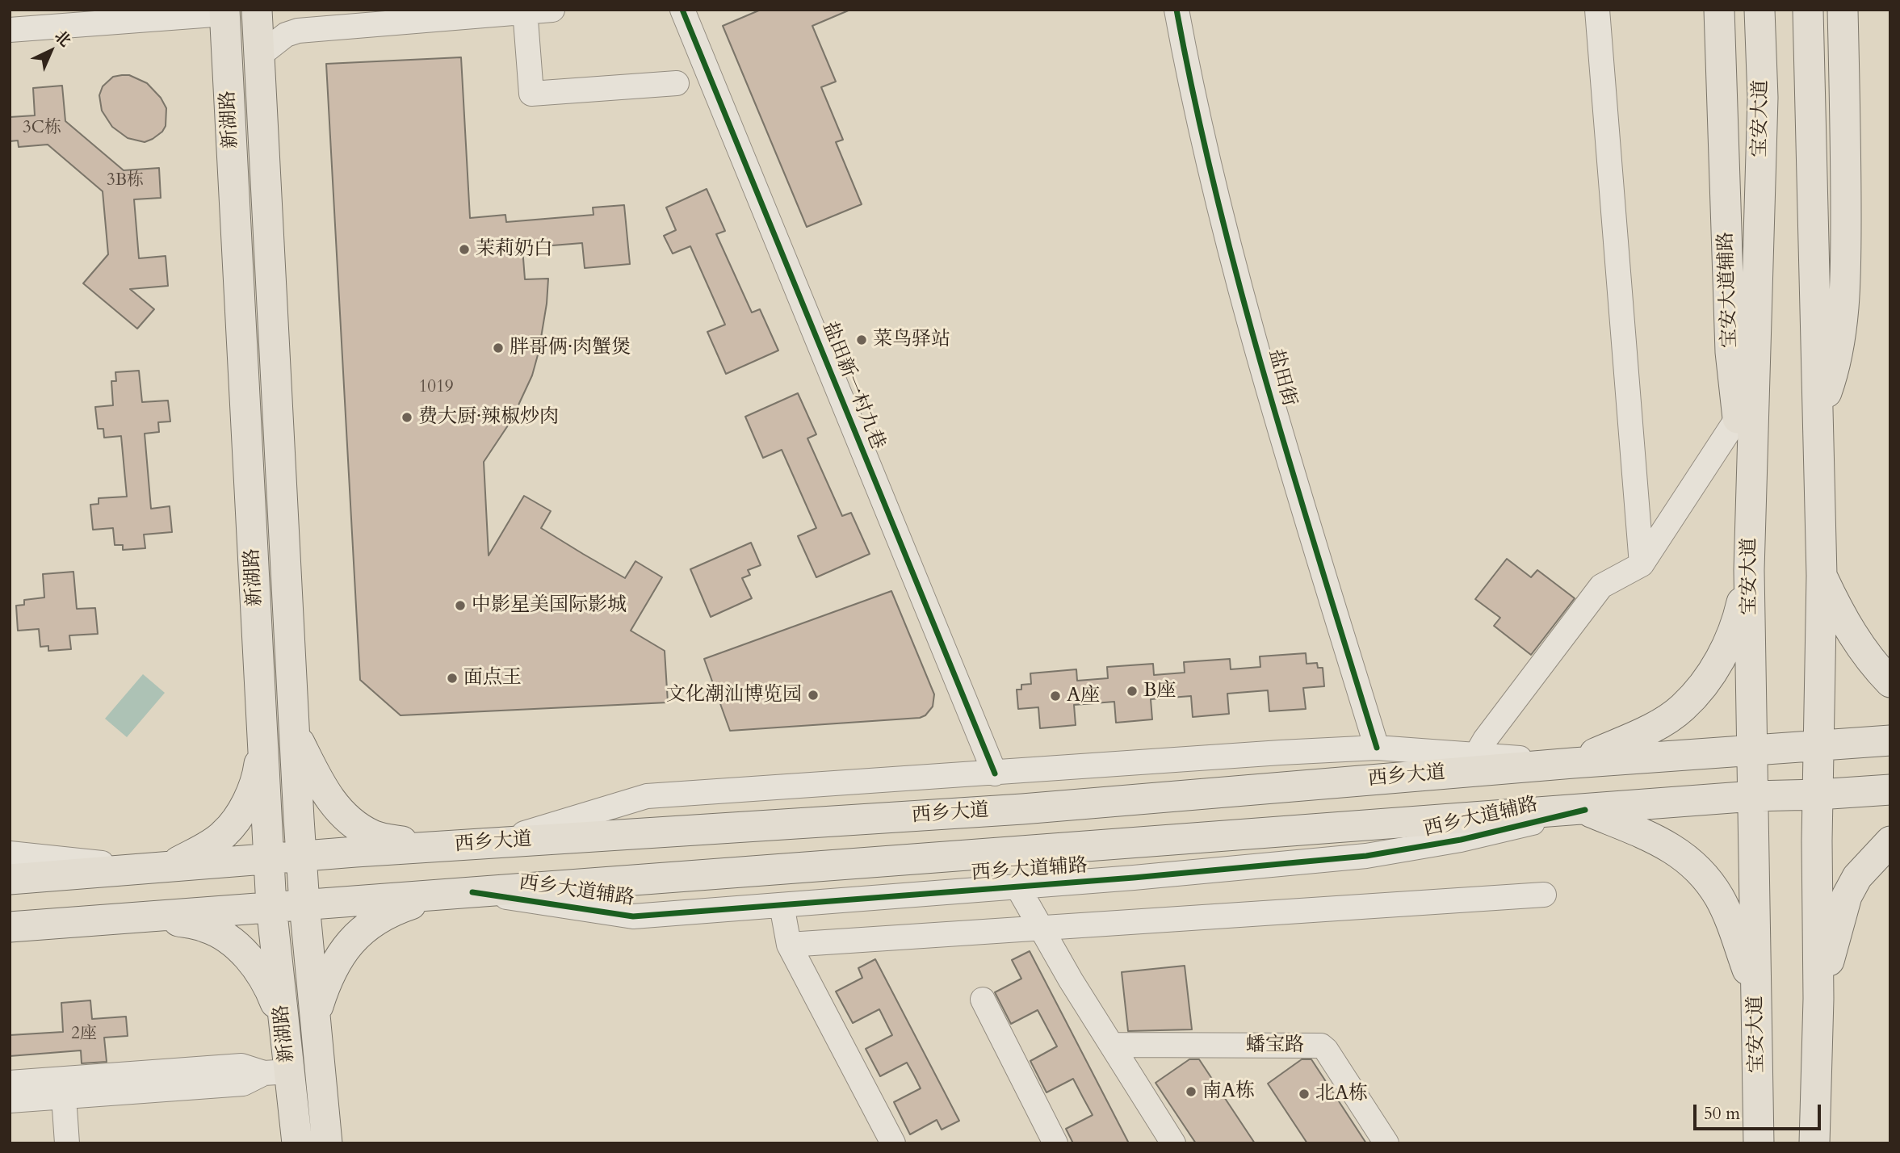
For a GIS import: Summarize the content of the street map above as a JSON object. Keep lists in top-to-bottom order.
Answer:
{
  "streets": {
    "main road": [
      "宝安大道",
      "新湖路",
      "宝安大道辅路",
      "西乡大道"
    ],
    "street": [
      "盐田街",
      "盐田新一村九巷",
      "西乡大道辅路",
      "蟠宝路"
    ]
  },
  "crossings": [
    ["宝安大道", "宝安大道辅路"],
    ["宝安大道", "西乡大道"],
    ["新湖路", "西乡大道"]
  ],
  "places": [
    "茉莉奶白",
    "菜鸟驿站",
    "胖哥俩·肉蟹煲",
    "费大厨·辣椒炒肉",
    "中影星美国际影城",
    "面点王",
    "B座",
    "文化潮汕博览园",
    "A座",
    "南A栋",
    "北A栋"
  ],
  "house_numbers": [
    "3C栋",
    "3B栋",
    "1019",
    "2座"
  ],
  "scale_bar": "50 m",
  "north": "top right"
}
